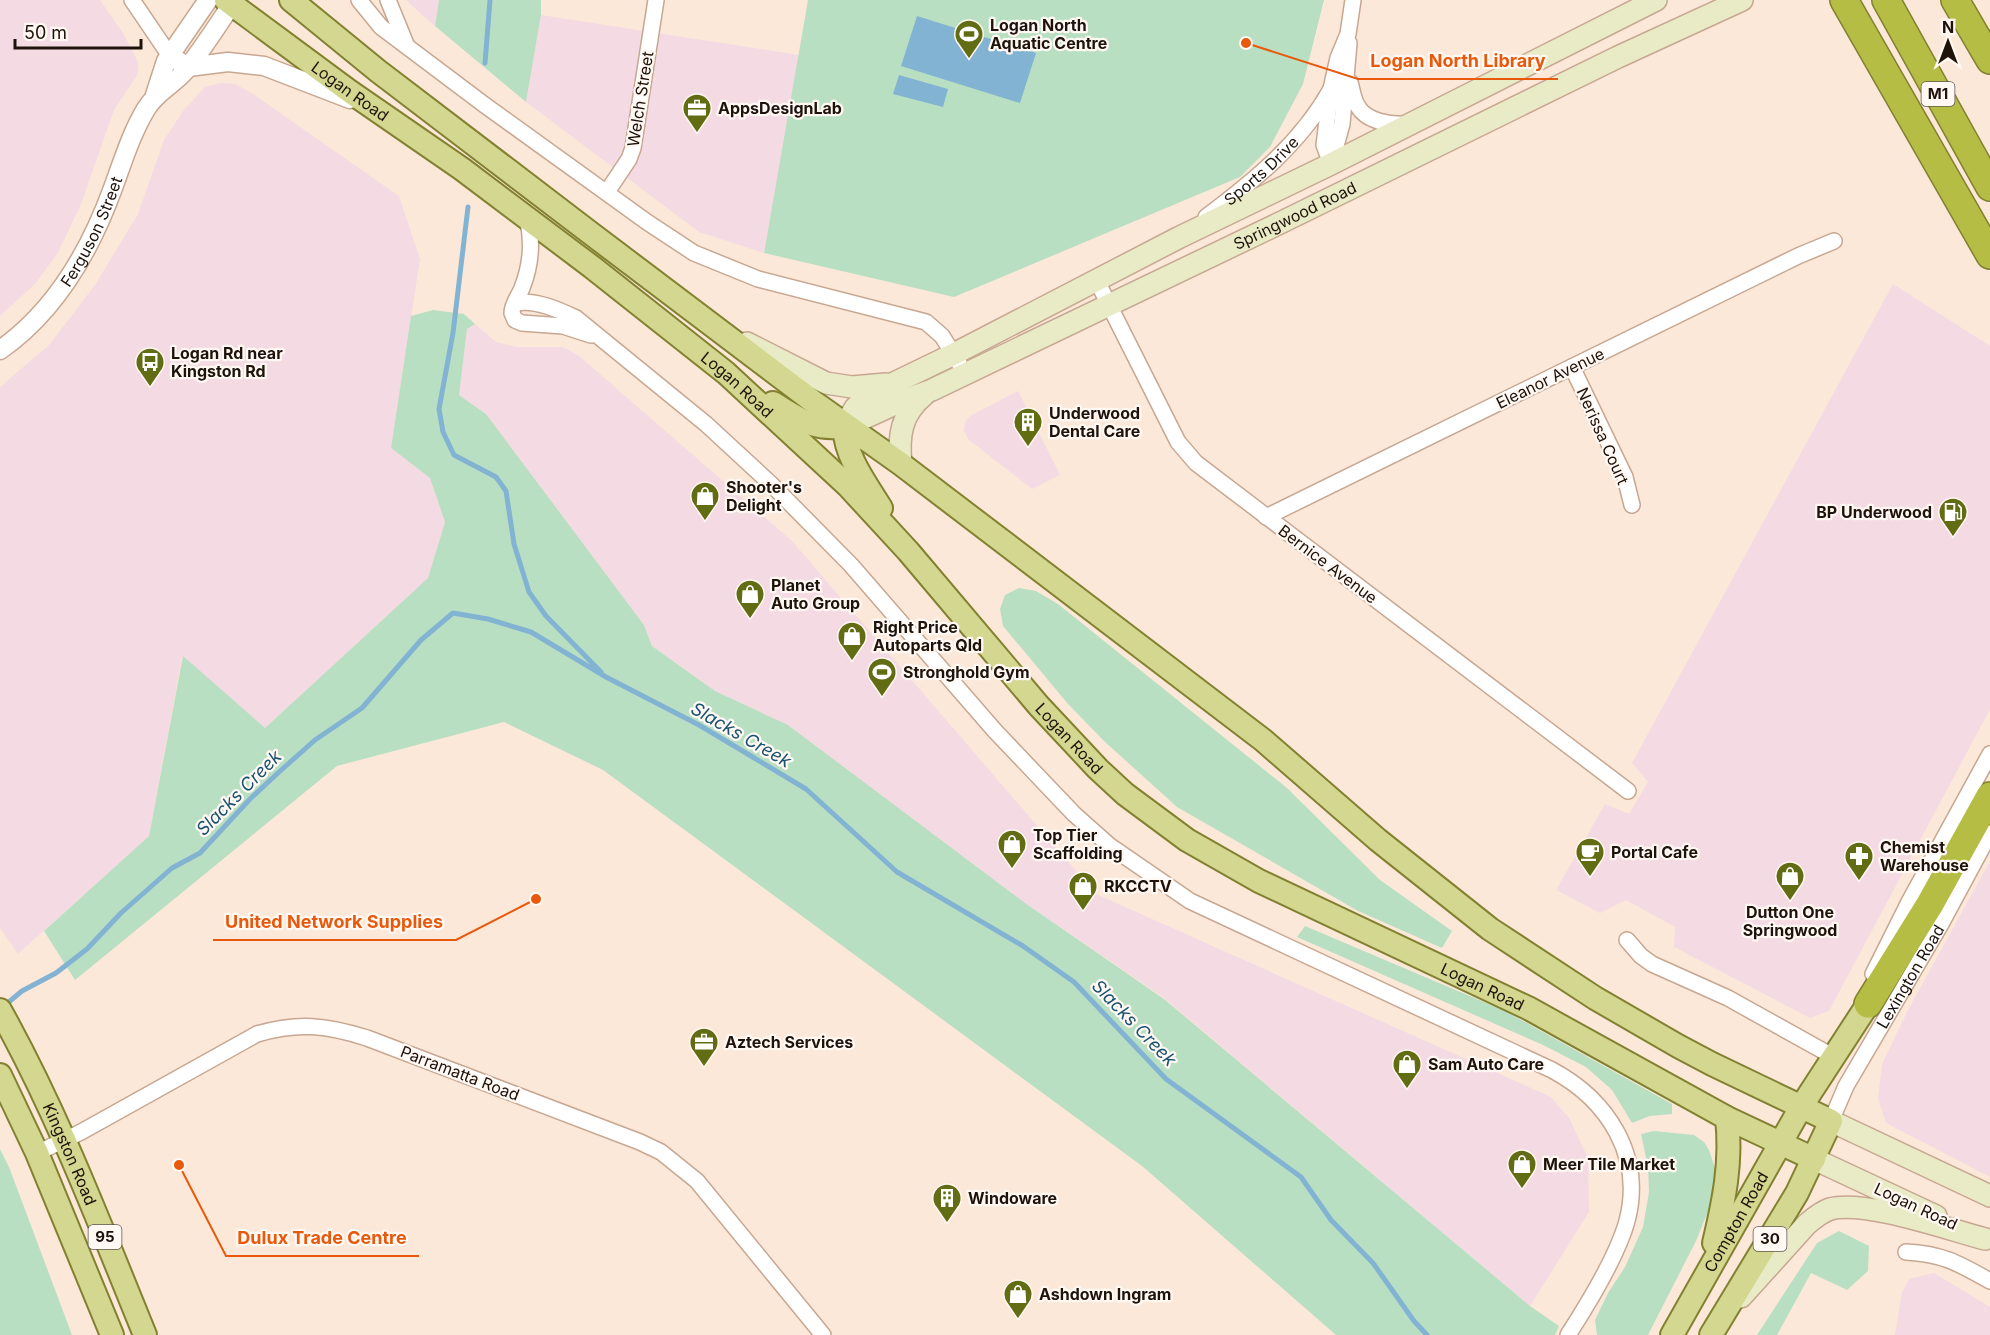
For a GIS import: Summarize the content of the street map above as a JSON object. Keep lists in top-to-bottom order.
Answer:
{
  "streets": {
    "highway": ["M1"],
    "main road": [
      "Logan Road",
      "Sports Drive",
      "Springwood Road",
      "Lexington Road",
      "Kingston Road",
      "Compton Road",
      "95",
      "30"
    ],
    "street": [
      "Welch Street",
      "Ferguson Street",
      "Eleanor Avenue",
      "Nerissa Court",
      "Bernice Avenue",
      "Parramatta Road"
    ]
  },
  "crossings": [
    ["Logan Road", "Springwood Road"],
    ["Logan Road", "Ferguson Street"],
    ["Logan Road", "Lexington Road"],
    ["Logan Road", "Compton Road"],
    ["Logan Road", "30"],
    ["Sports Drive", "Springwood Road"],
    ["Springwood Road", "Bernice Avenue"],
    ["Eleanor Avenue", "Nerissa Court"],
    ["Eleanor Avenue", "Bernice Avenue"],
    ["Lexington Road", "Compton Road"],
    ["Parramatta Road", "Kingston Road"]
  ],
  "water": ["Slacks Creek"],
  "places": {
    "other": ["Logan North Library", "United Network Supplies", "Dulux Trade Centre"],
    "sports": ["Logan North Aquatic Centre", "Stronghold Gym"],
    "office": ["AppsDesignLab", "Aztech Services"],
    "bus stop": ["Logan Rd near Kingston Rd"],
    "building": ["Underwood Dental Care", "Windoware"],
    "shop": [
      "Shooter's Delight",
      "Planet Auto Group",
      "Right Price Autoparts Qld",
      "Top Tier Scaffolding",
      "Dutton One Springwood",
      "RKCCTV",
      "Sam Auto Care",
      "Meer Tile Market",
      "Ashdown Ingram"
    ],
    "fuel station": ["BP Underwood"],
    "cafe": ["Portal Cafe"],
    "pharmacy": ["Chemist Warehouse"]
  },
  "scale_bar": "50 m",
  "north": "top"
}
